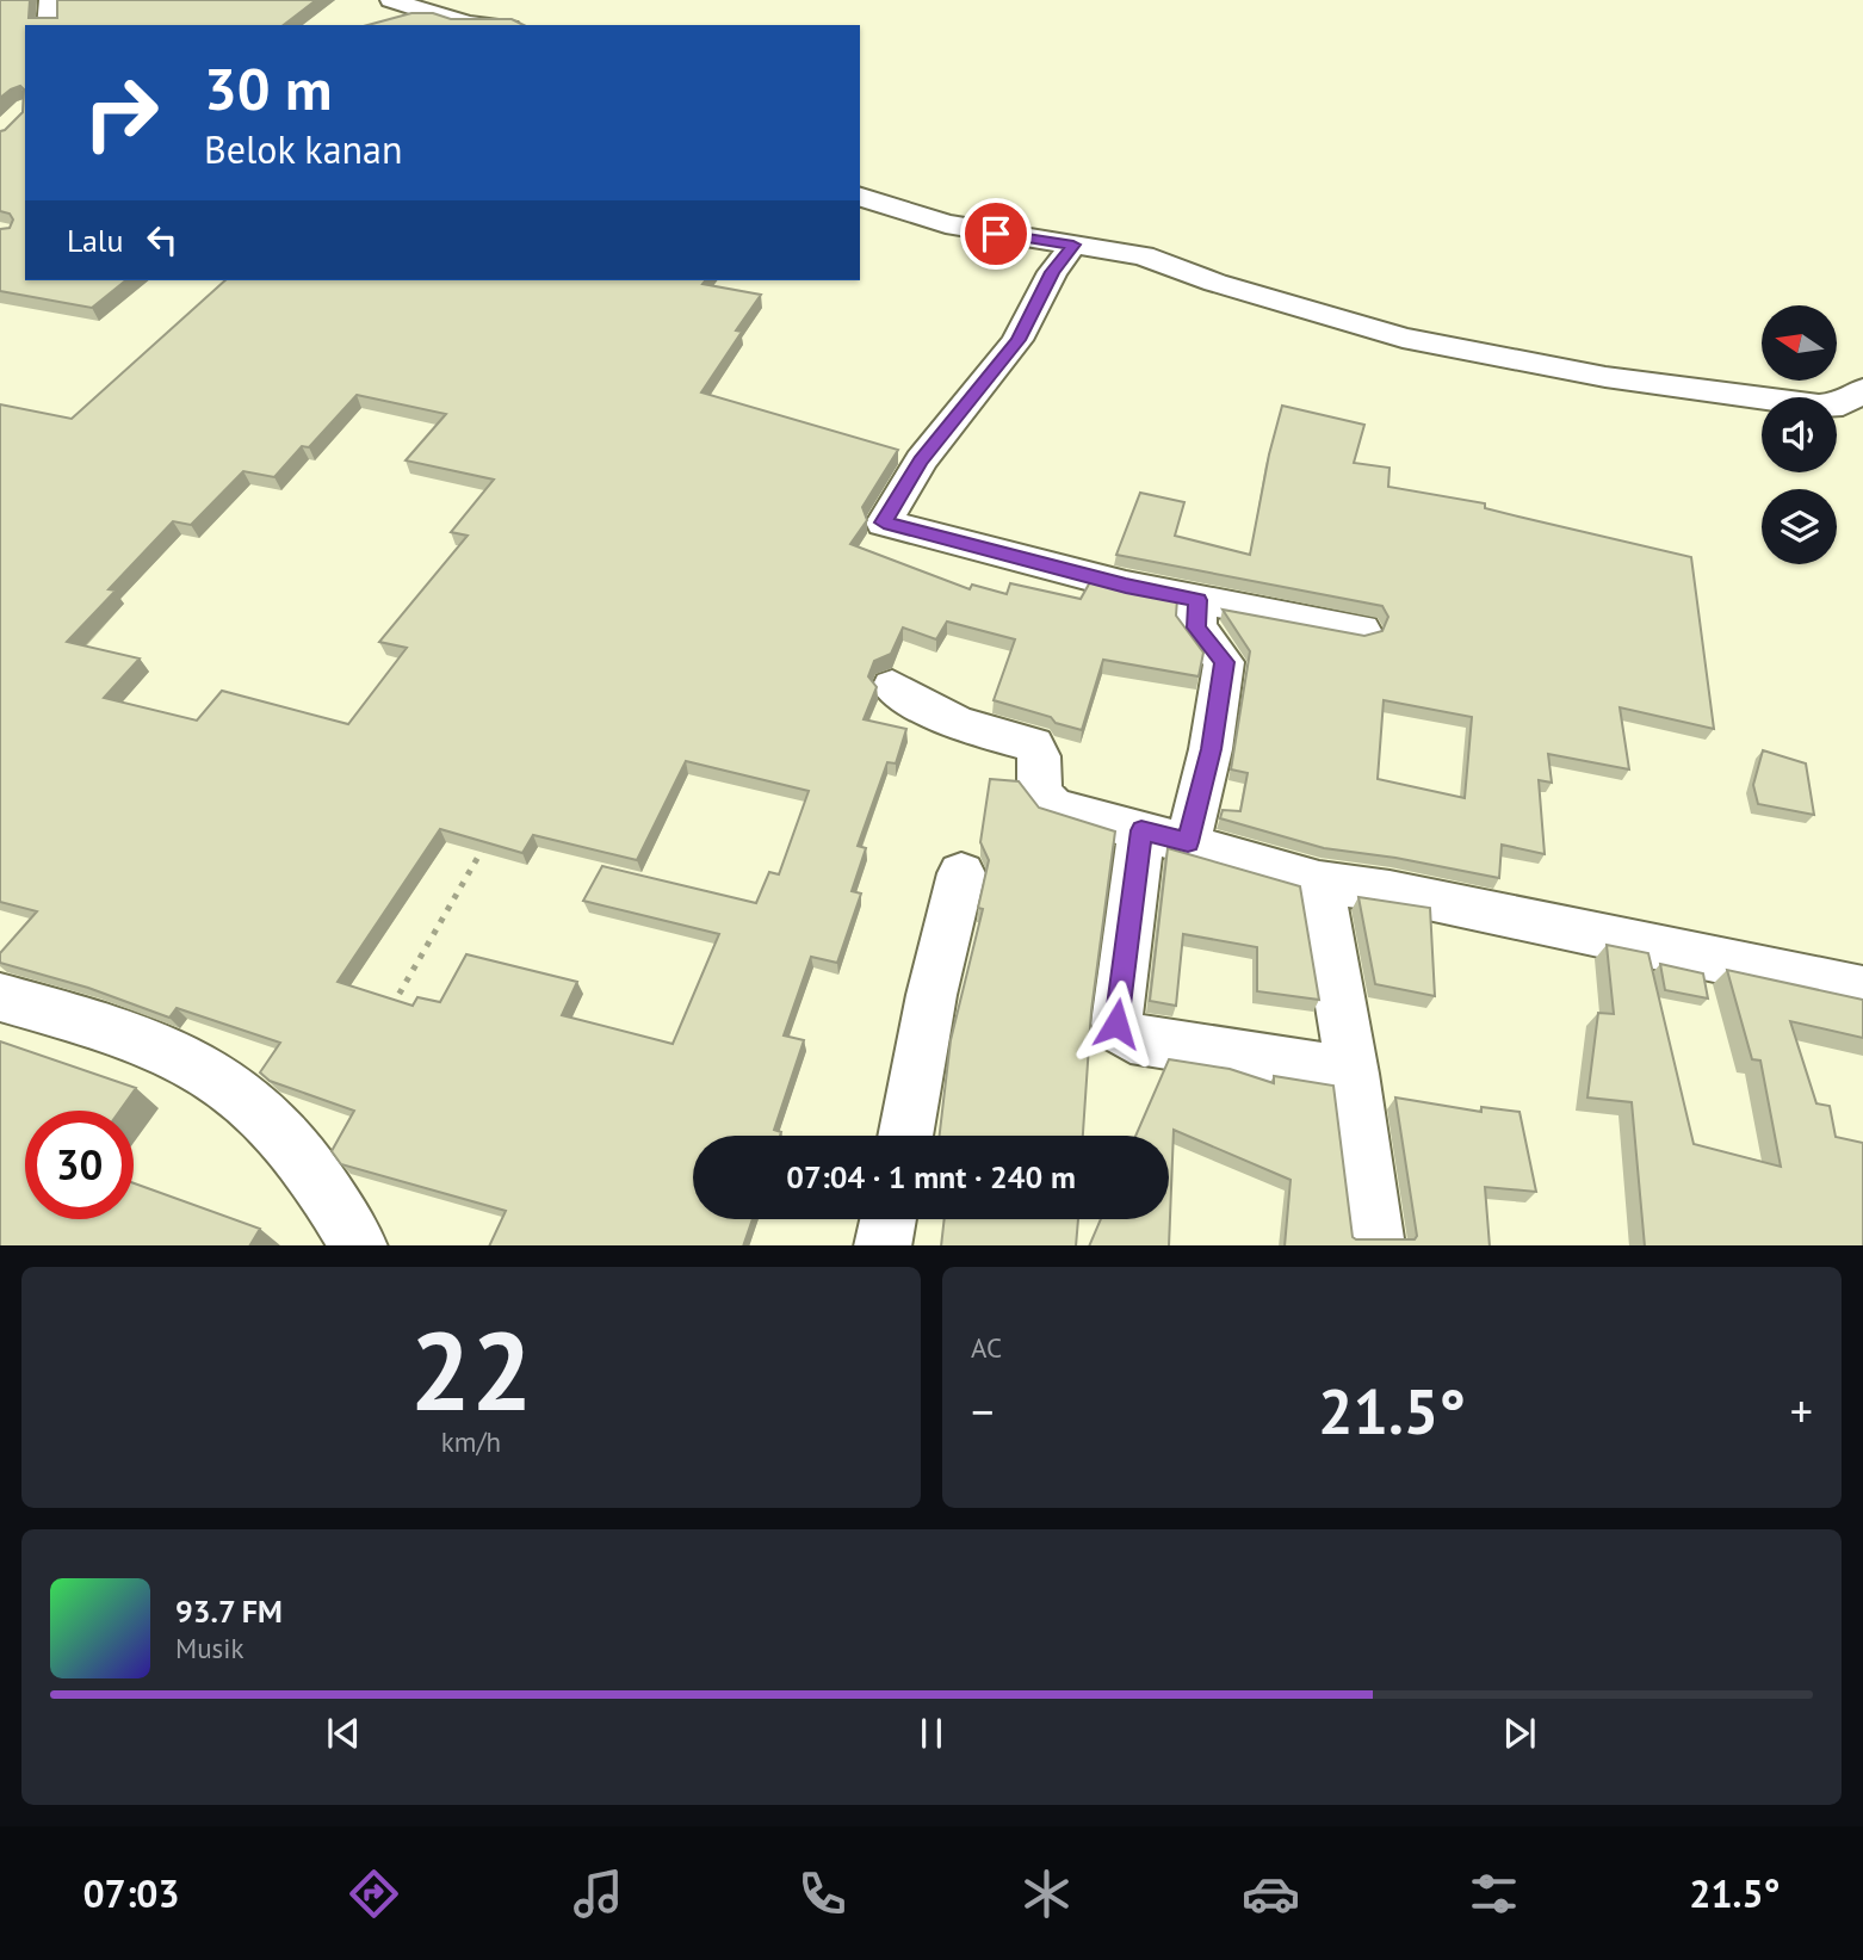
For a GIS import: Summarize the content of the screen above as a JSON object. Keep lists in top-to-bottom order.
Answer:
{
  "north": "left",
  "page": {
    "turn": ["30 m", "Belok kanan"],
    "then": "Lalu",
    "limit": "30",
    "trip": "07:04 · 1 mnt · 240 m",
    "tile": [
      ["22", "km/h"],
      "AC"
    ],
    "heat": ["−", "21.5°", "+"],
    "song": ["93.7 FM", "Musik"],
    "tabs": ["07:03", "21.5°"]
  }
}
